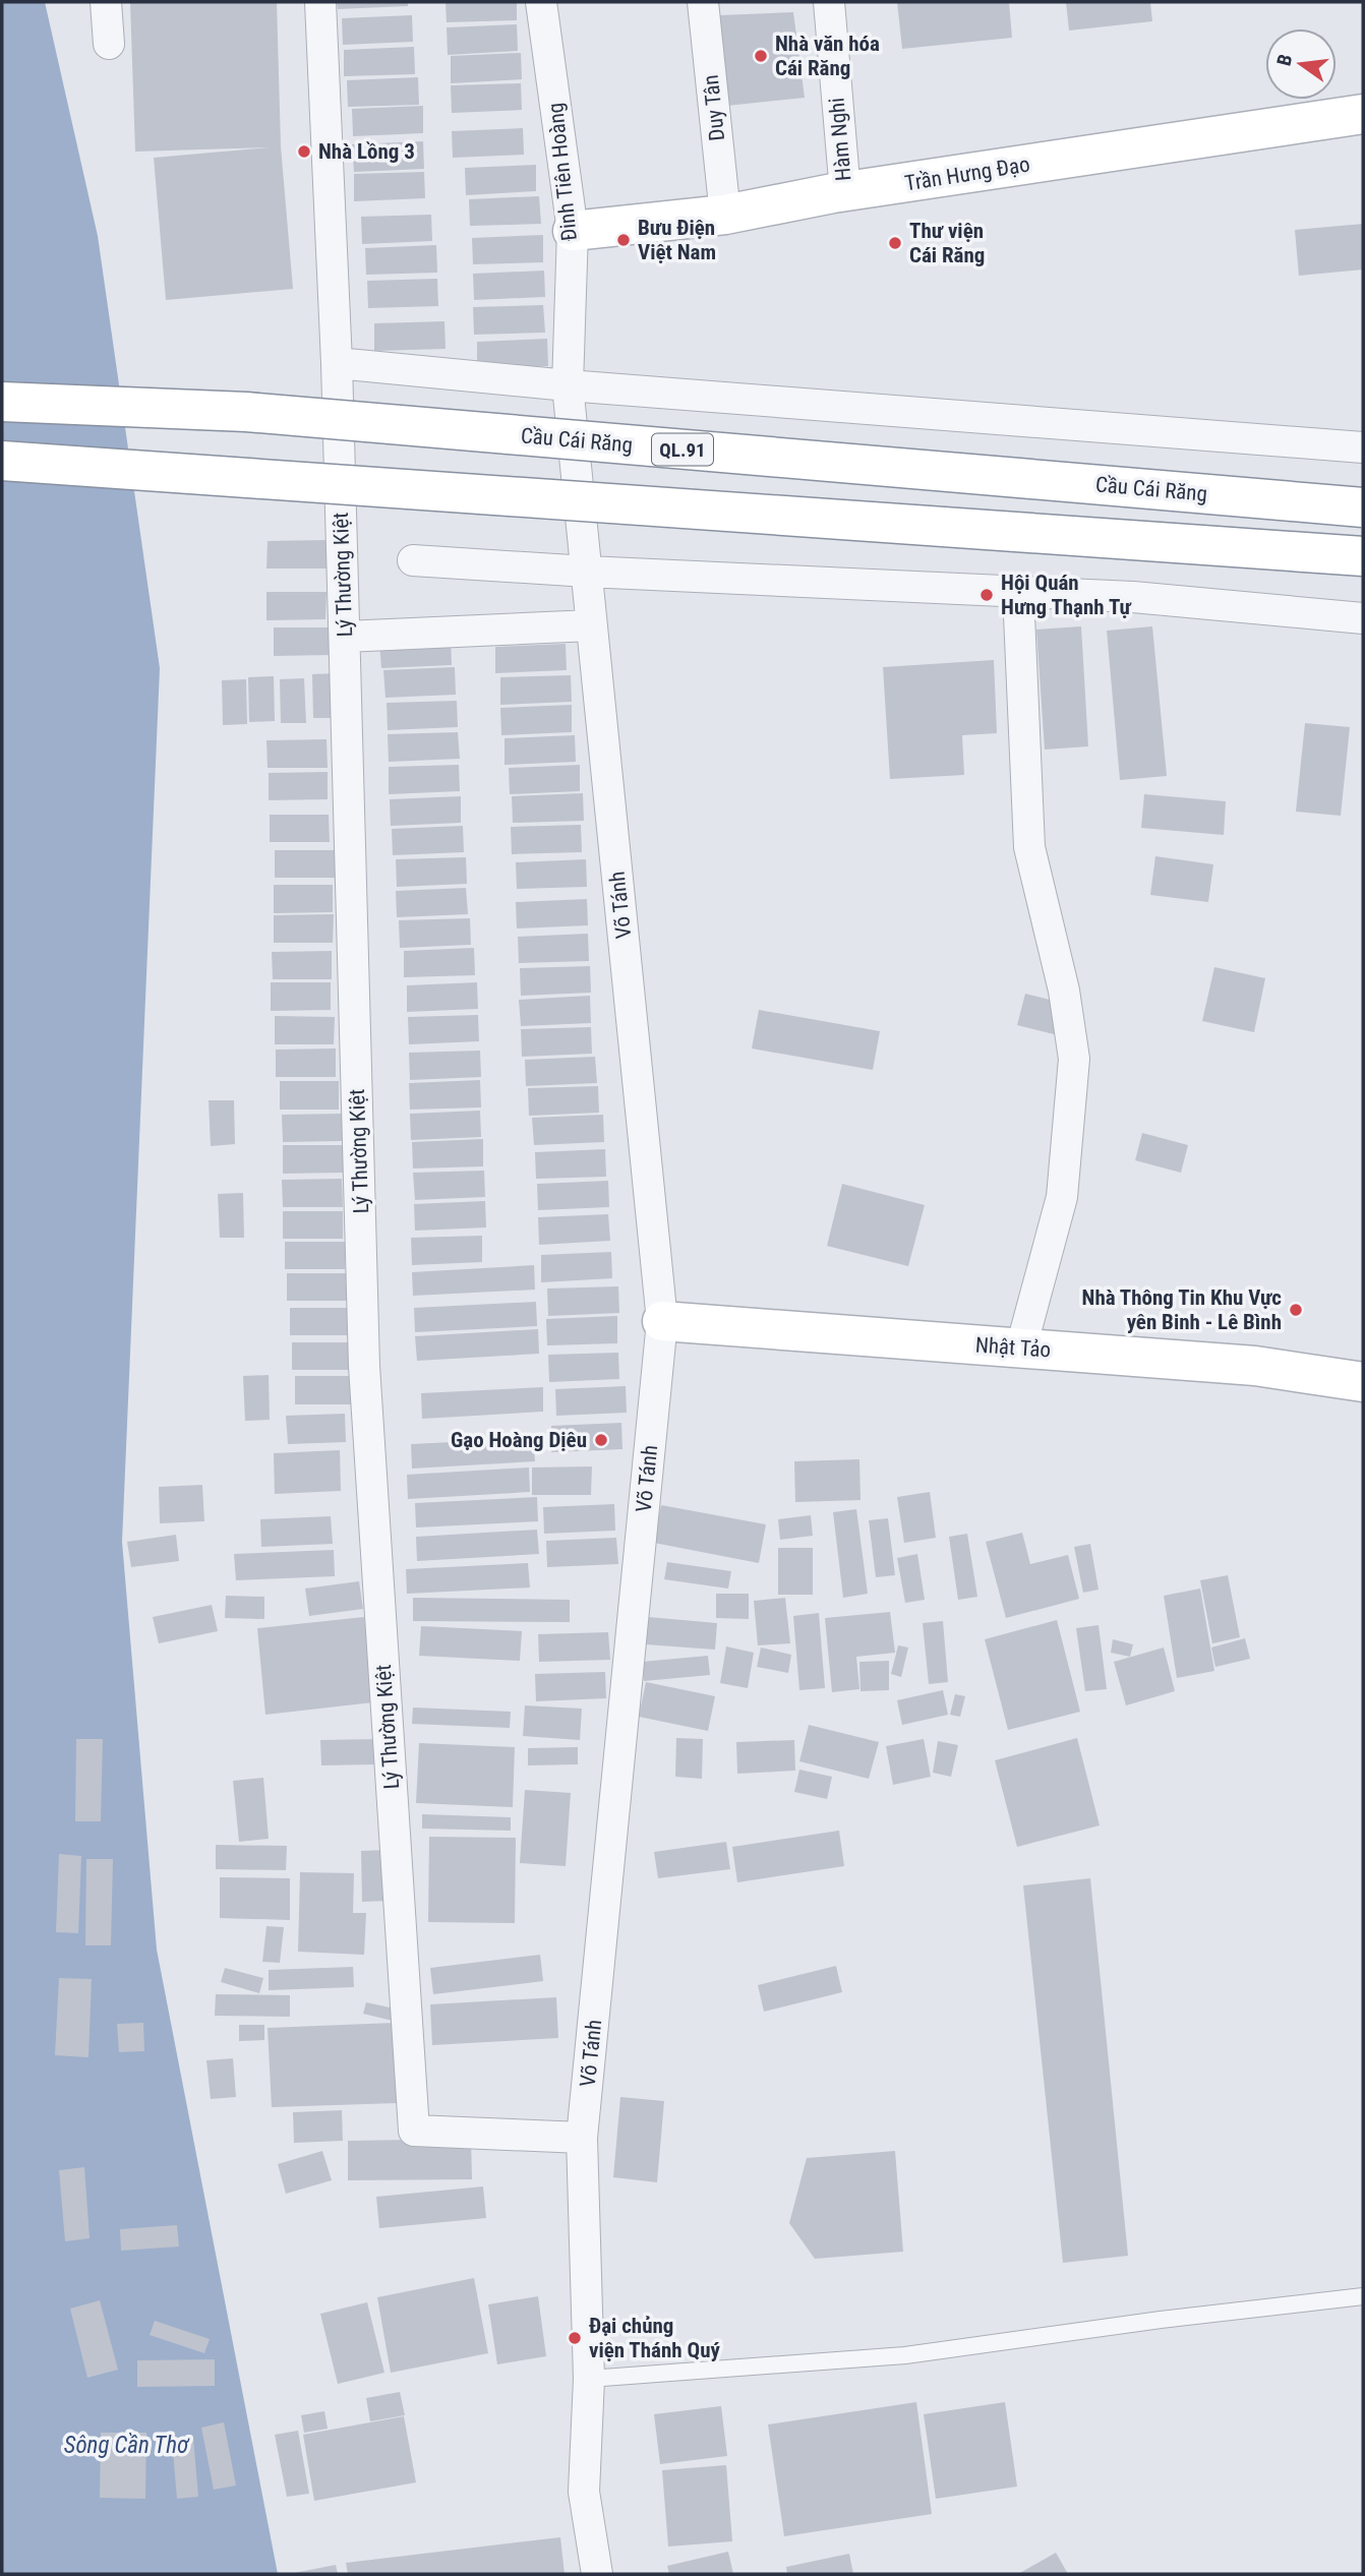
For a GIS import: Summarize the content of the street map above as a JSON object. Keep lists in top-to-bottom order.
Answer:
{
  "streets": {
    "main road": [
      "Trần Hưng Đạo",
      "Cầu Cái Răng",
      "QL.91",
      "Nhật Tảo"
    ],
    "street": [
      "Duy Tân",
      "Hàm Nghi",
      "Đinh Tiên Hoàng",
      "Lý Thường Kiệt",
      "Võ Tánh"
    ]
  },
  "crossings": [
    ["Duy Tân", "Trần Hưng Đạo"],
    ["Hàm Nghi", "Trần Hưng Đạo"],
    ["Đinh Tiên Hoàng", "Trần Hưng Đạo"],
    ["Đinh Tiên Hoàng", "Võ Tánh"],
    ["Lý Thường Kiệt", "Võ Tánh"],
    ["Võ Tánh", "Nhật Tảo"]
  ],
  "water": ["Sông Cần Thơ"],
  "places": [
    "Nhà văn hóa Cái Răng",
    "Nhà Lồng 3",
    "Bưu Điện Việt Nam",
    "Thư viện Cái Răng",
    "Hội Quán Hưng Thạnh Tự",
    "Nhà Thông Tin Khu Vực yên Binh - Lê Bình",
    "Gạo Hoàng Dịêu",
    "Đại chủng viện Thánh Quý"
  ],
  "north": "left"
}
